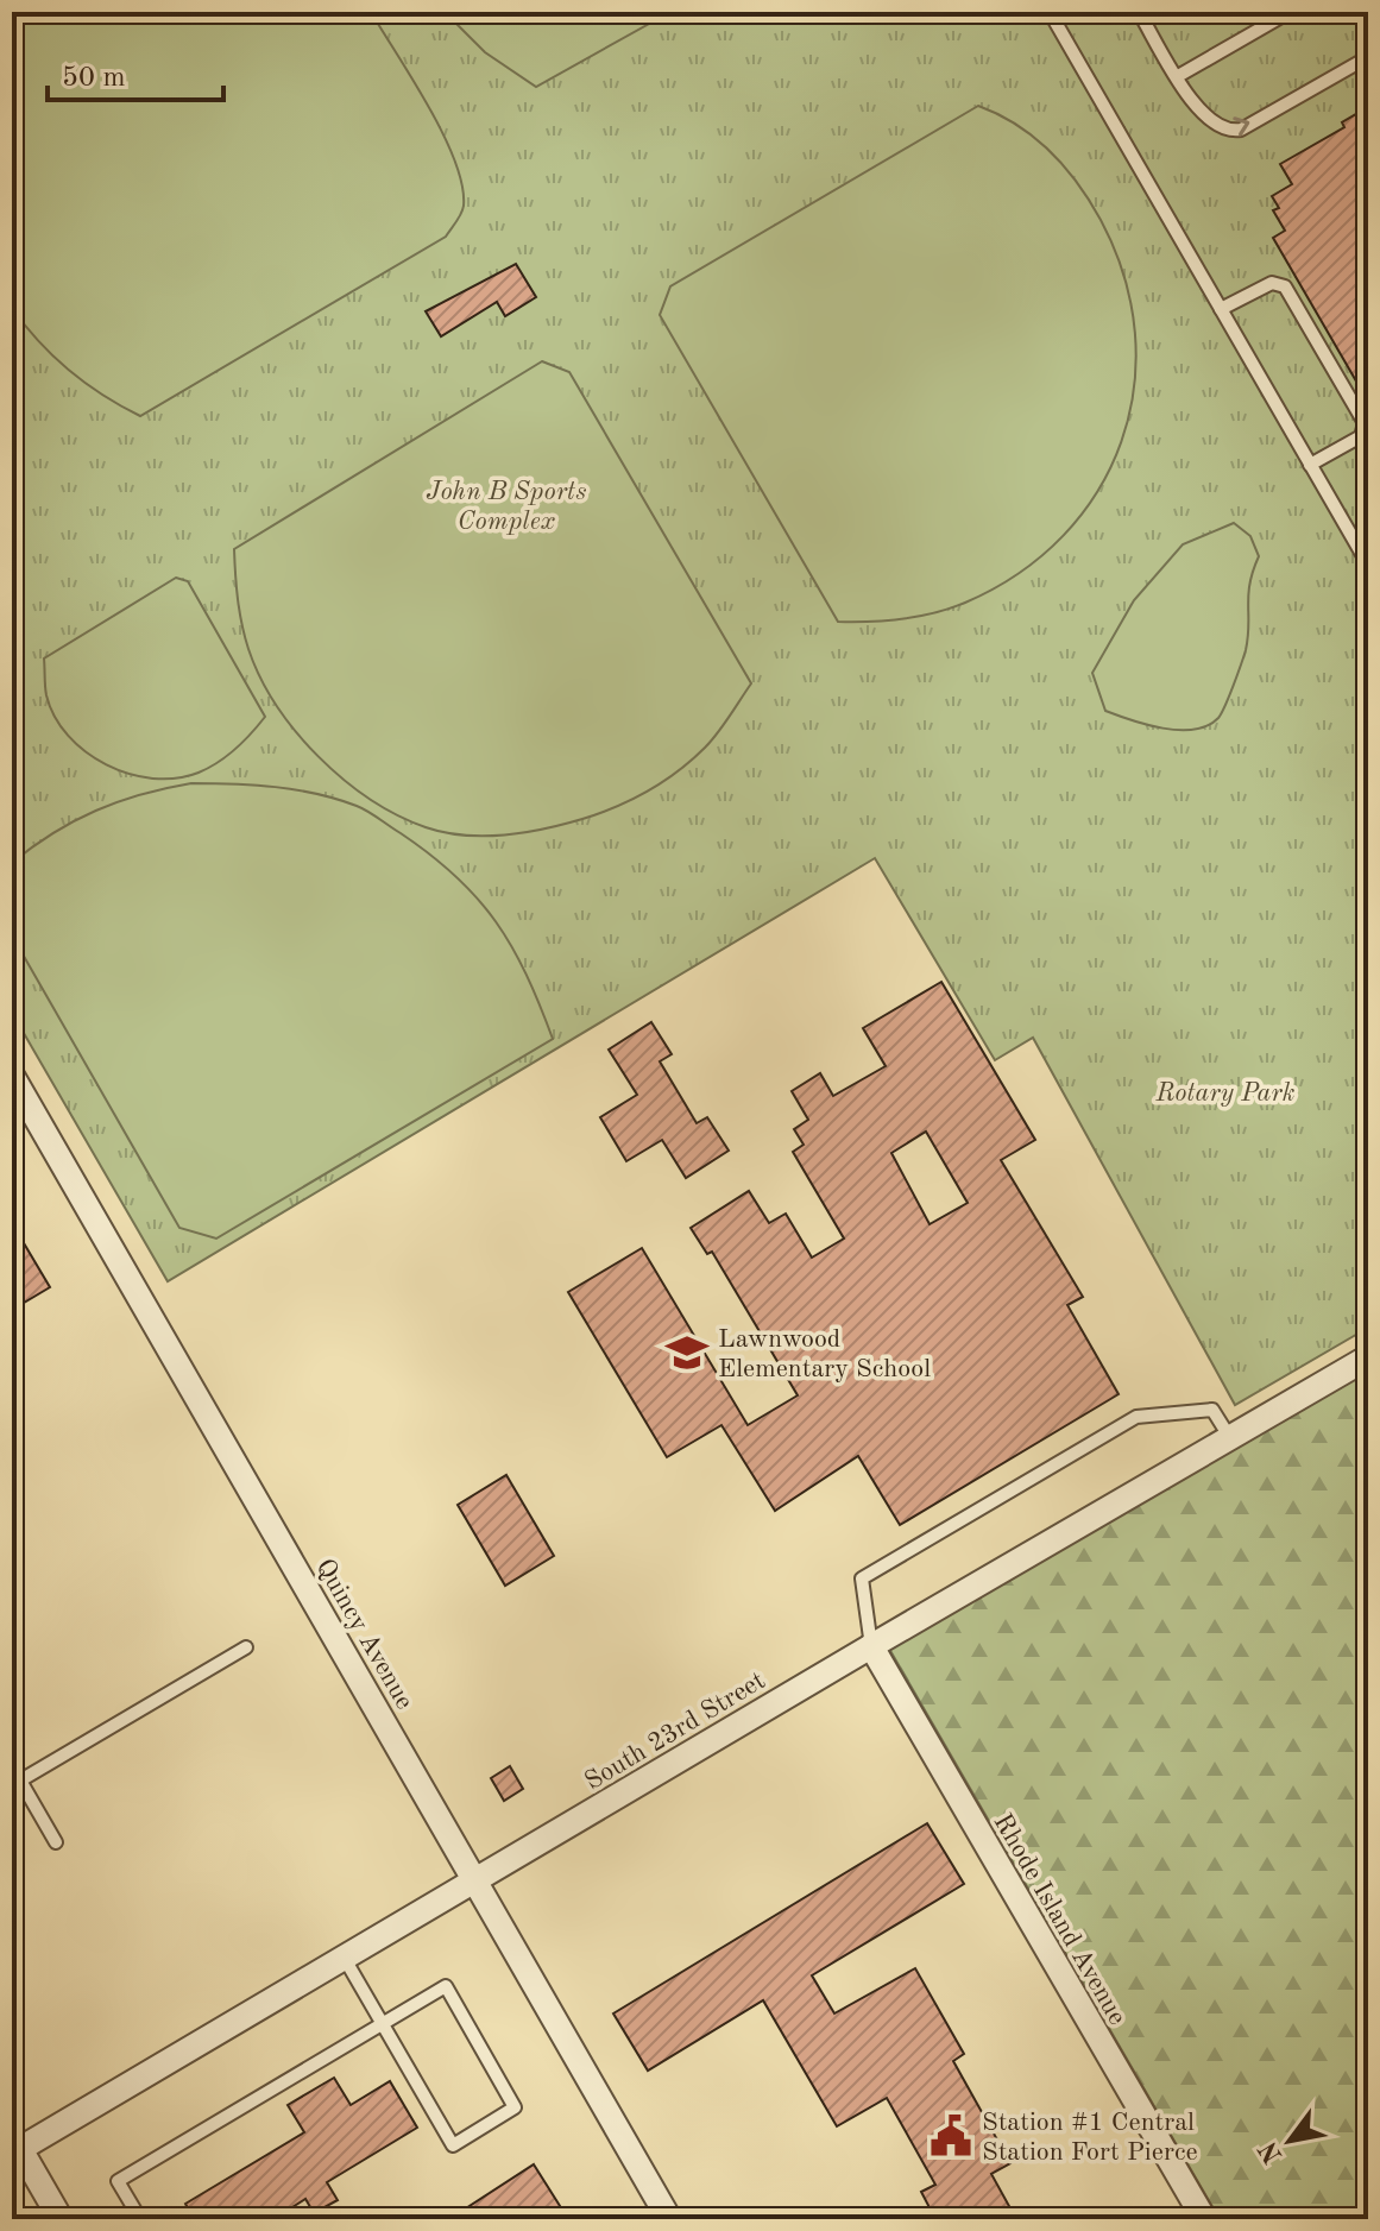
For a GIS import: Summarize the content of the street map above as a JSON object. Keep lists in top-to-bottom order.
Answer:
{
  "streets": {
    "street": ["Quincy Avenue", "South 23rd Street", "Rhode Island Avenue"]
  },
  "crossings": [
    ["Quincy Avenue", "South 23rd Street"],
    ["South 23rd Street", "Rhode Island Avenue"]
  ],
  "parks": ["John B Sports Complex", "Rotary Park"],
  "places": {
    "school or university": ["Lawnwood Elementary School"],
    "public building": ["Station #1 Central Station Fort Pierce"]
  },
  "scale_bar": "50 m",
  "north": "bottom left"
}
